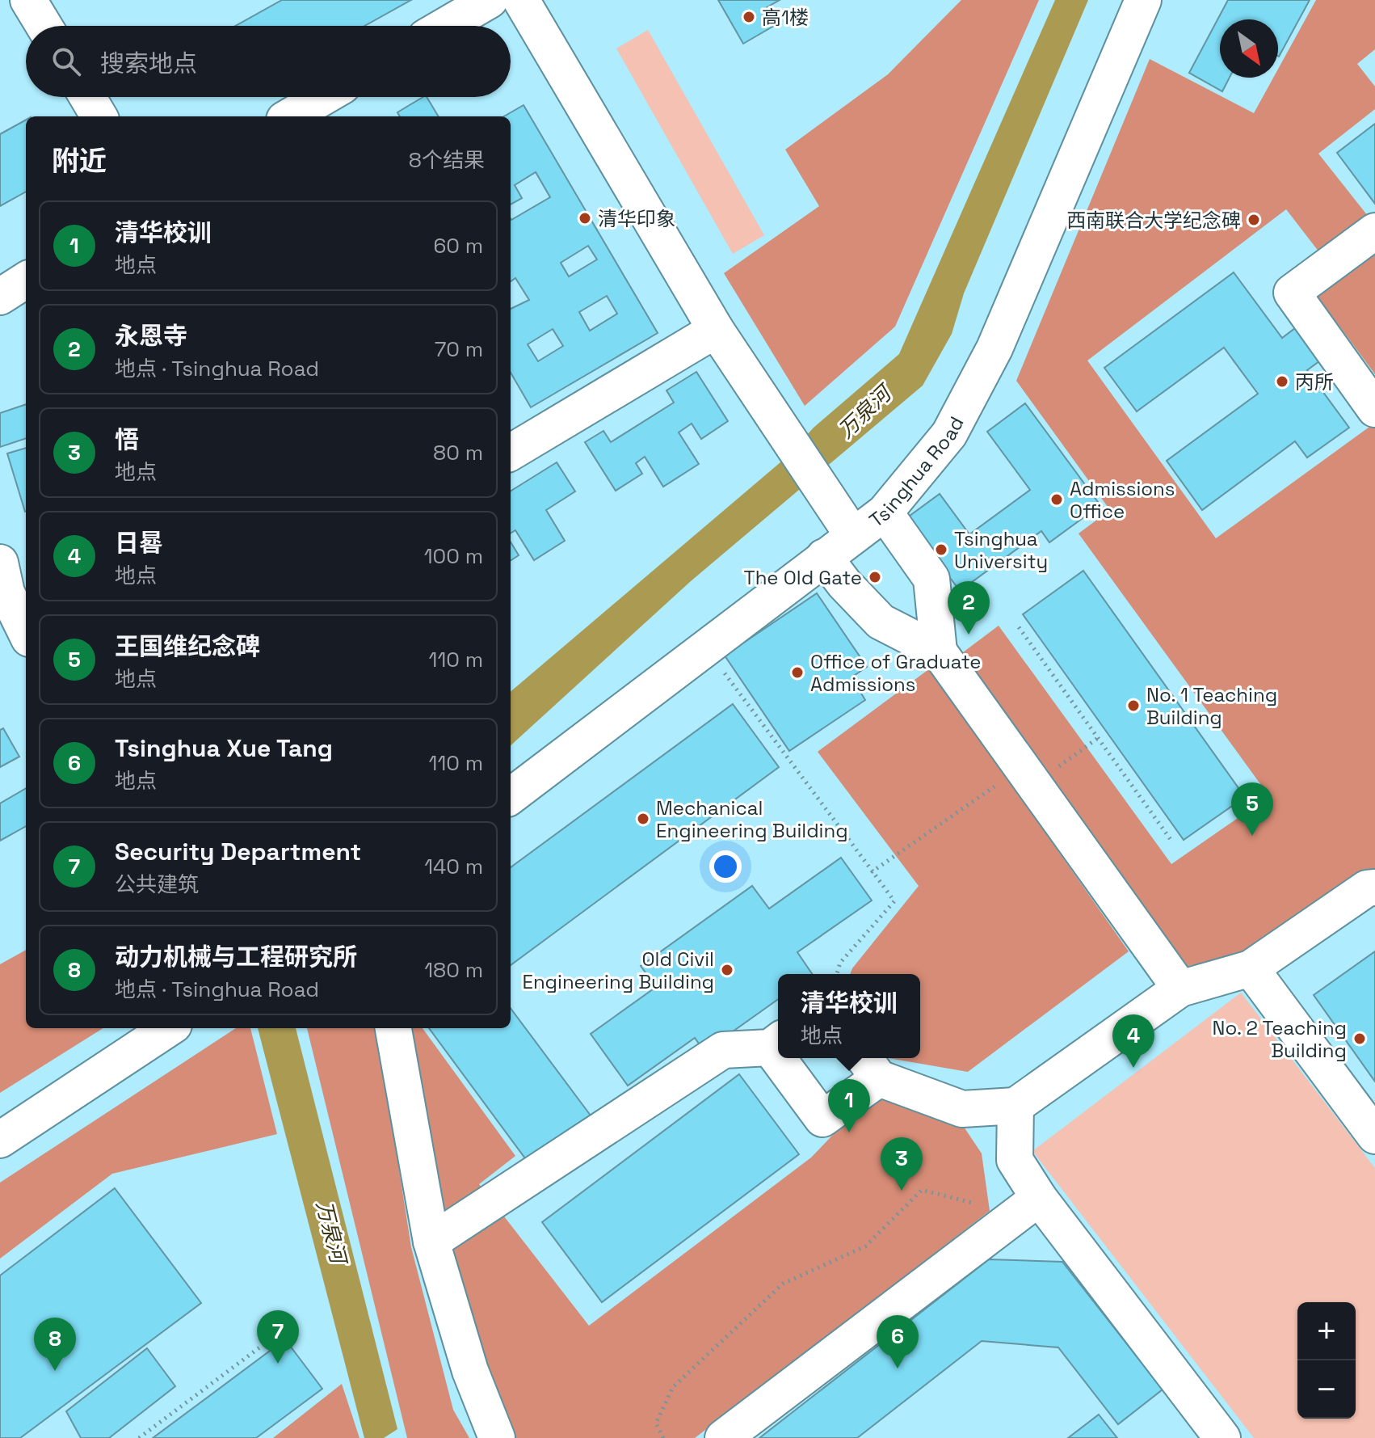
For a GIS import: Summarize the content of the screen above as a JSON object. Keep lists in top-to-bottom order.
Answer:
{
  "streets": {
    "street": ["Tsinghua Road"]
  },
  "water": ["万泉河"],
  "places": [
    "高1楼",
    "清华印象",
    "西南联合大学纪念碑",
    "丙所",
    "Admissions Office",
    "Tsinghua University",
    "The Old Gate",
    "Office of Graduate Admissions",
    "No. 1 Teaching Building",
    "Mechanical Engineering Building",
    "Old Civil Engineering Building",
    "No. 2 Teaching Building"
  ],
  "north": "bottom right",
  "page": {
    "search": "搜索地点",
    "heading": ["附近", "8个结果"],
    "list": [
      {
        "mark": "1",
        "name": "清华校训",
        "note": "地点",
        "value": "60 m"
      },
      {
        "mark": "2",
        "name": "永恩寺",
        "note": "地点 · Tsinghua Road",
        "value": "70 m"
      },
      {
        "mark": "3",
        "name": "悟",
        "note": "地点",
        "value": "80 m"
      },
      {
        "mark": "4",
        "name": "日晷",
        "note": "地点",
        "value": "100 m"
      },
      {
        "mark": "5",
        "name": "王国维纪念碑",
        "note": "地点",
        "value": "110 m"
      },
      {
        "mark": "6",
        "name": "Tsinghua Xue Tang",
        "note": "地点",
        "value": "110 m"
      },
      {
        "mark": "7",
        "name": "Security Department",
        "note": "公共建筑",
        "value": "140 m"
      },
      {
        "mark": "8",
        "name": "动力机械与工程研究所",
        "note": "地点 · Tsinghua Road",
        "value": "180 m"
      }
    ],
    "pins": [
      "2",
      "5",
      "4",
      "1",
      "3",
      "7",
      "6",
      "8"
    ],
    "popup": ["清华校训", "地点"],
    "map_buttons": ["+", "−"]
  }
}
